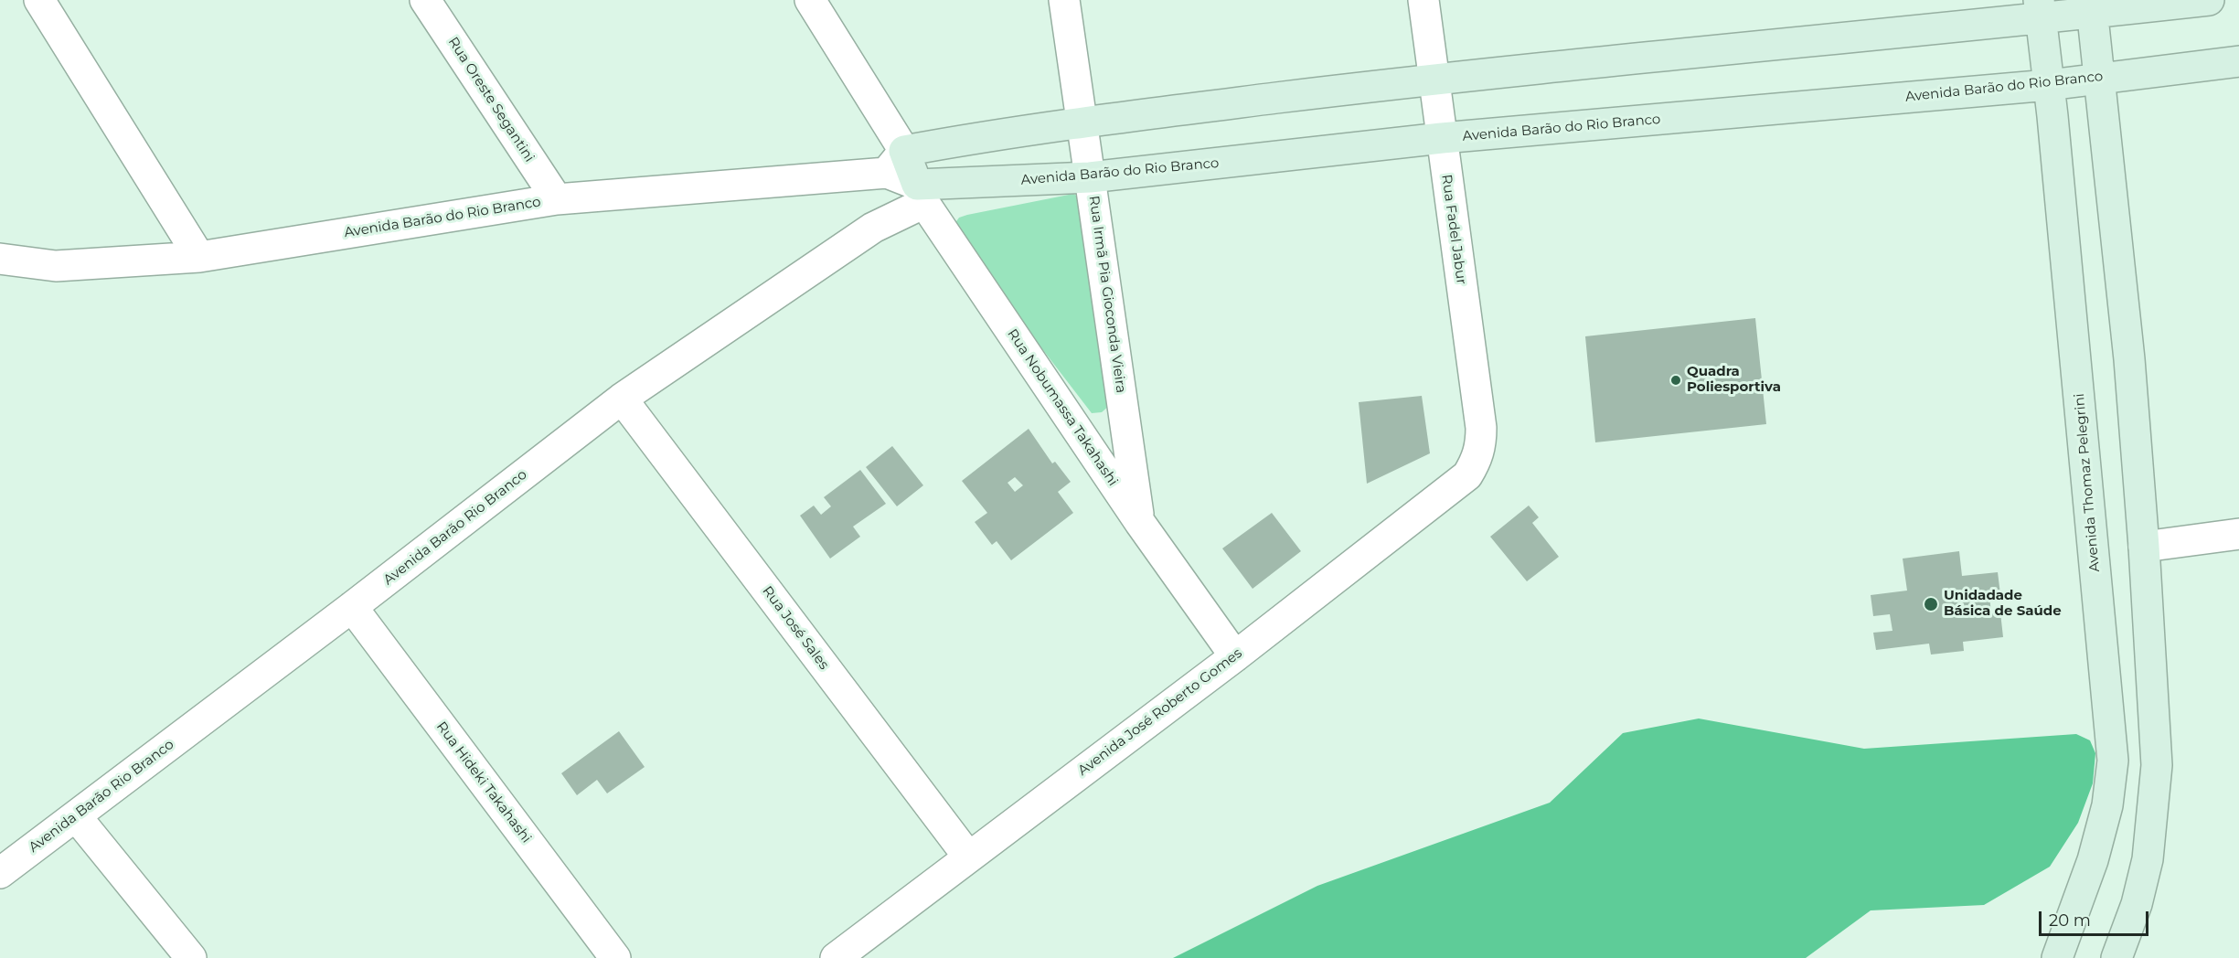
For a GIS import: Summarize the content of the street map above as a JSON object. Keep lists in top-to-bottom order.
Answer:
{
  "streets": {
    "street": [
      "Avenida Barão do Rio Branco",
      "Rua Oreste Segantini",
      "Rua Fadel Jabur",
      "Rua Irmã Pia Gioconda Vieira",
      "Rua Nobumassa Takahashi",
      "Avenida Thomaz Pelegrini",
      "Avenida Barão Rio Branco",
      "Rua José Sales",
      "Avenida José Roberto Gomes",
      "Rua Hideki Takahashi"
    ]
  },
  "crossings": [
    ["Avenida Barão do Rio Branco", "Rua Oreste Segantini"],
    ["Avenida Barão do Rio Branco", "Rua Fadel Jabur"],
    ["Avenida Barão do Rio Branco", "Rua Irmã Pia Gioconda Vieira"],
    ["Avenida Barão do Rio Branco", "Rua Nobumassa Takahashi"],
    ["Avenida Barão do Rio Branco", "Avenida Thomaz Pelegrini"],
    ["Avenida Barão do Rio Branco", "Avenida Barão Rio Branco"],
    ["Rua Fadel Jabur", "Avenida José Roberto Gomes"],
    ["Rua Irmã Pia Gioconda Vieira", "Rua Nobumassa Takahashi"],
    ["Rua Nobumassa Takahashi", "Avenida Barão Rio Branco"],
    ["Rua Nobumassa Takahashi", "Avenida José Roberto Gomes"],
    ["Avenida Barão Rio Branco", "Rua José Sales"],
    ["Avenida Barão Rio Branco", "Rua Hideki Takahashi"],
    ["Rua José Sales", "Avenida José Roberto Gomes"]
  ],
  "places": ["Quadra Poliesportiva", "Unidadade Básica de Saúde"],
  "scale_bar": "20 m"
}
